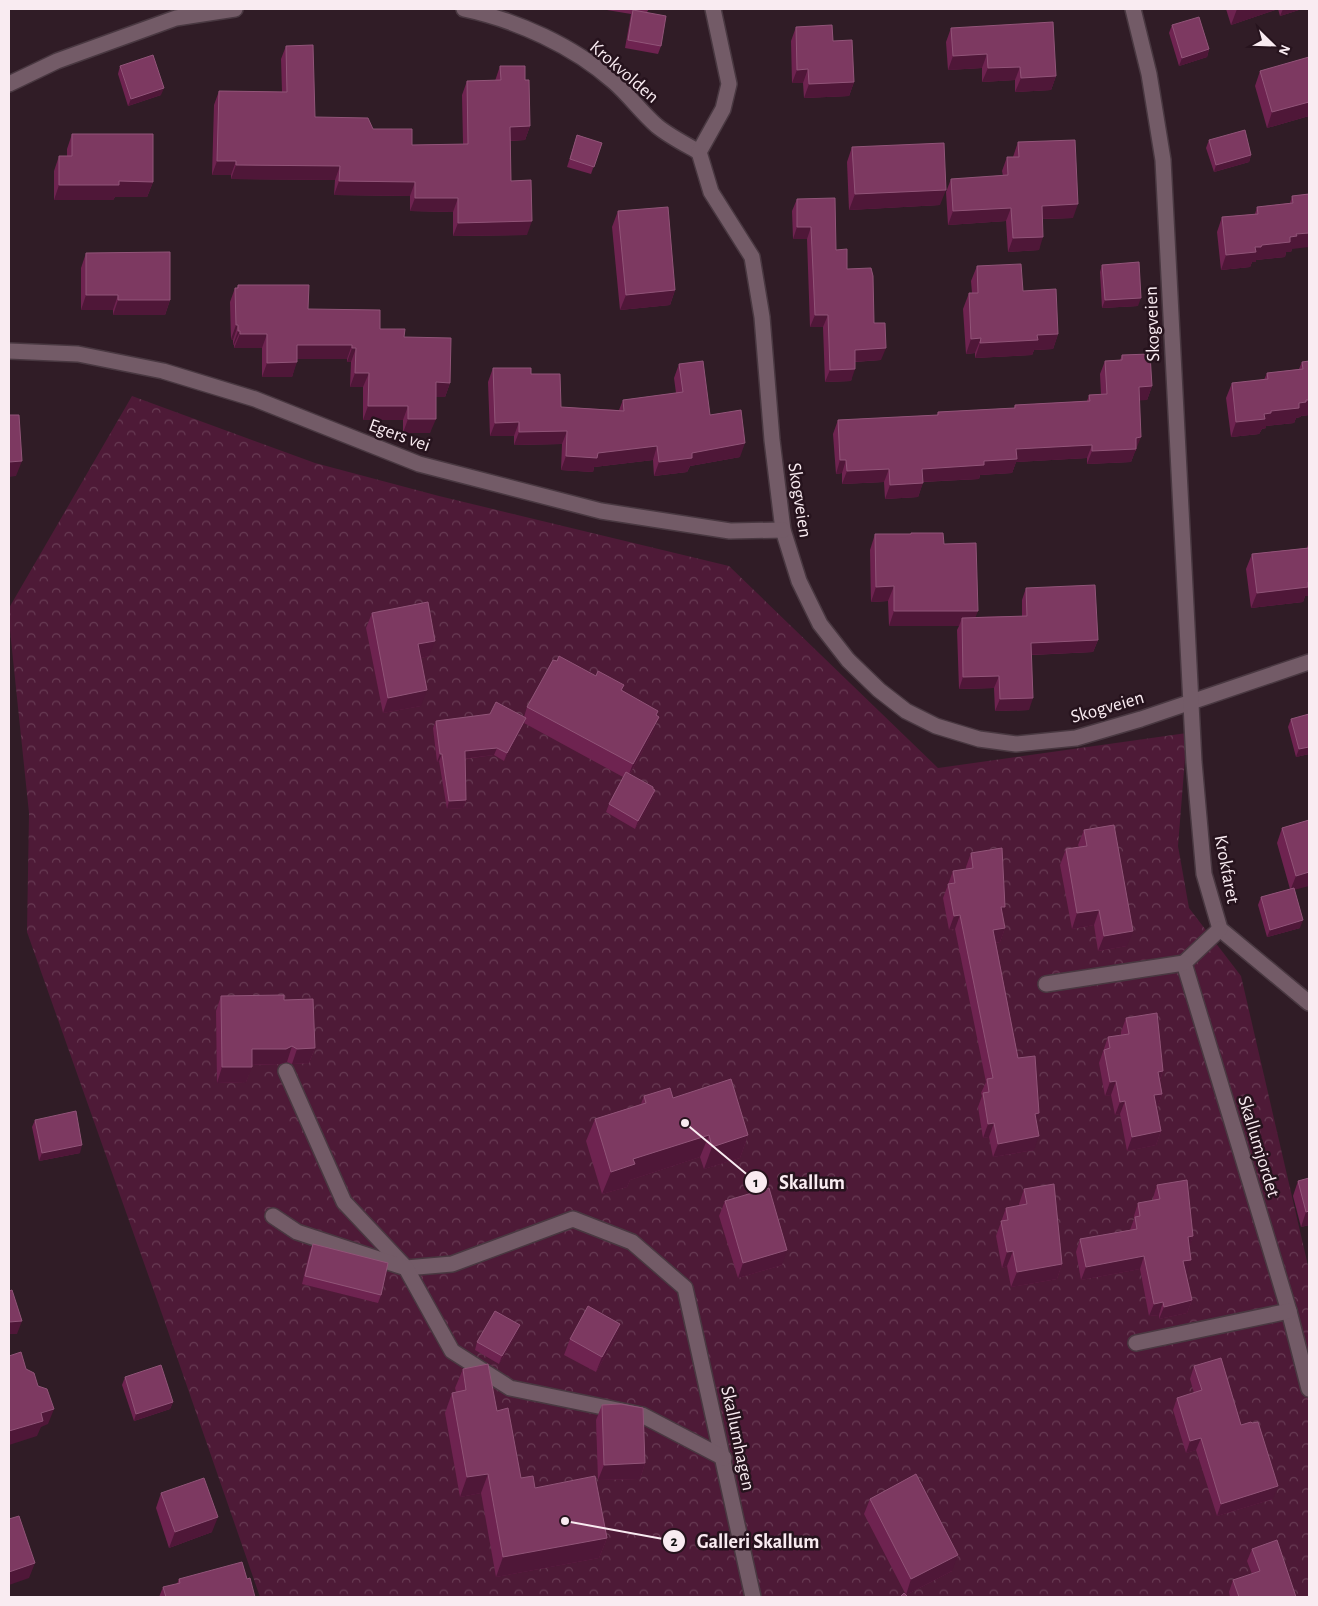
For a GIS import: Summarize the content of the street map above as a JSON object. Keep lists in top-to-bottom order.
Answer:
{
  "streets": {
    "street": [
      "Krokvolden",
      "Skogveien",
      "Egers vei",
      "Krokfaret",
      "Skallumjordet",
      "Skallumhagen"
    ]
  },
  "crossings": [
    ["Krokvolden", "Skogveien"],
    ["Skogveien", "Egers vei"],
    ["Skogveien", "Krokfaret"]
  ],
  "places": ["Skallum", "Galleri Skallum"],
  "north": "bottom right"
}
